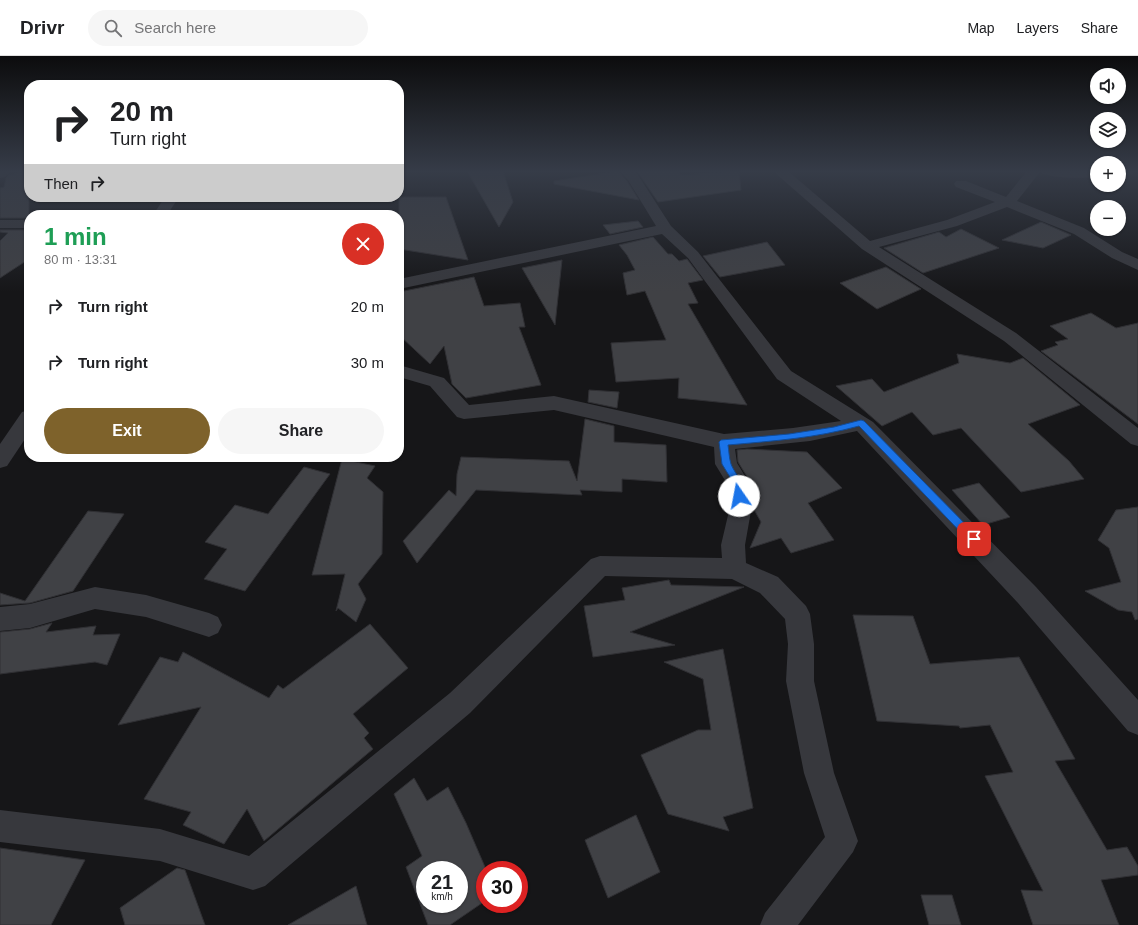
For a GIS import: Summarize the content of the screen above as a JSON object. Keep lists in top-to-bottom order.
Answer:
{
  "page": {
    "header": "Drivr",
    "search": "Search here",
    "nav": ["Map", "Layers", "Share"],
    "map_buttons": ["+", "−"],
    "turn": ["20 m", "Turn right"],
    "then": "Then",
    "heading": ["1 min", "80 m · 13:31"],
    "list": [
      {
        "name": "Turn right",
        "value": "20 m"
      },
      {
        "name": "Turn right",
        "value": "30 m"
      }
    ],
    "buttons": ["Exit", "Share"],
    "speed": "21 km/h",
    "limit": "30"
  }
}
